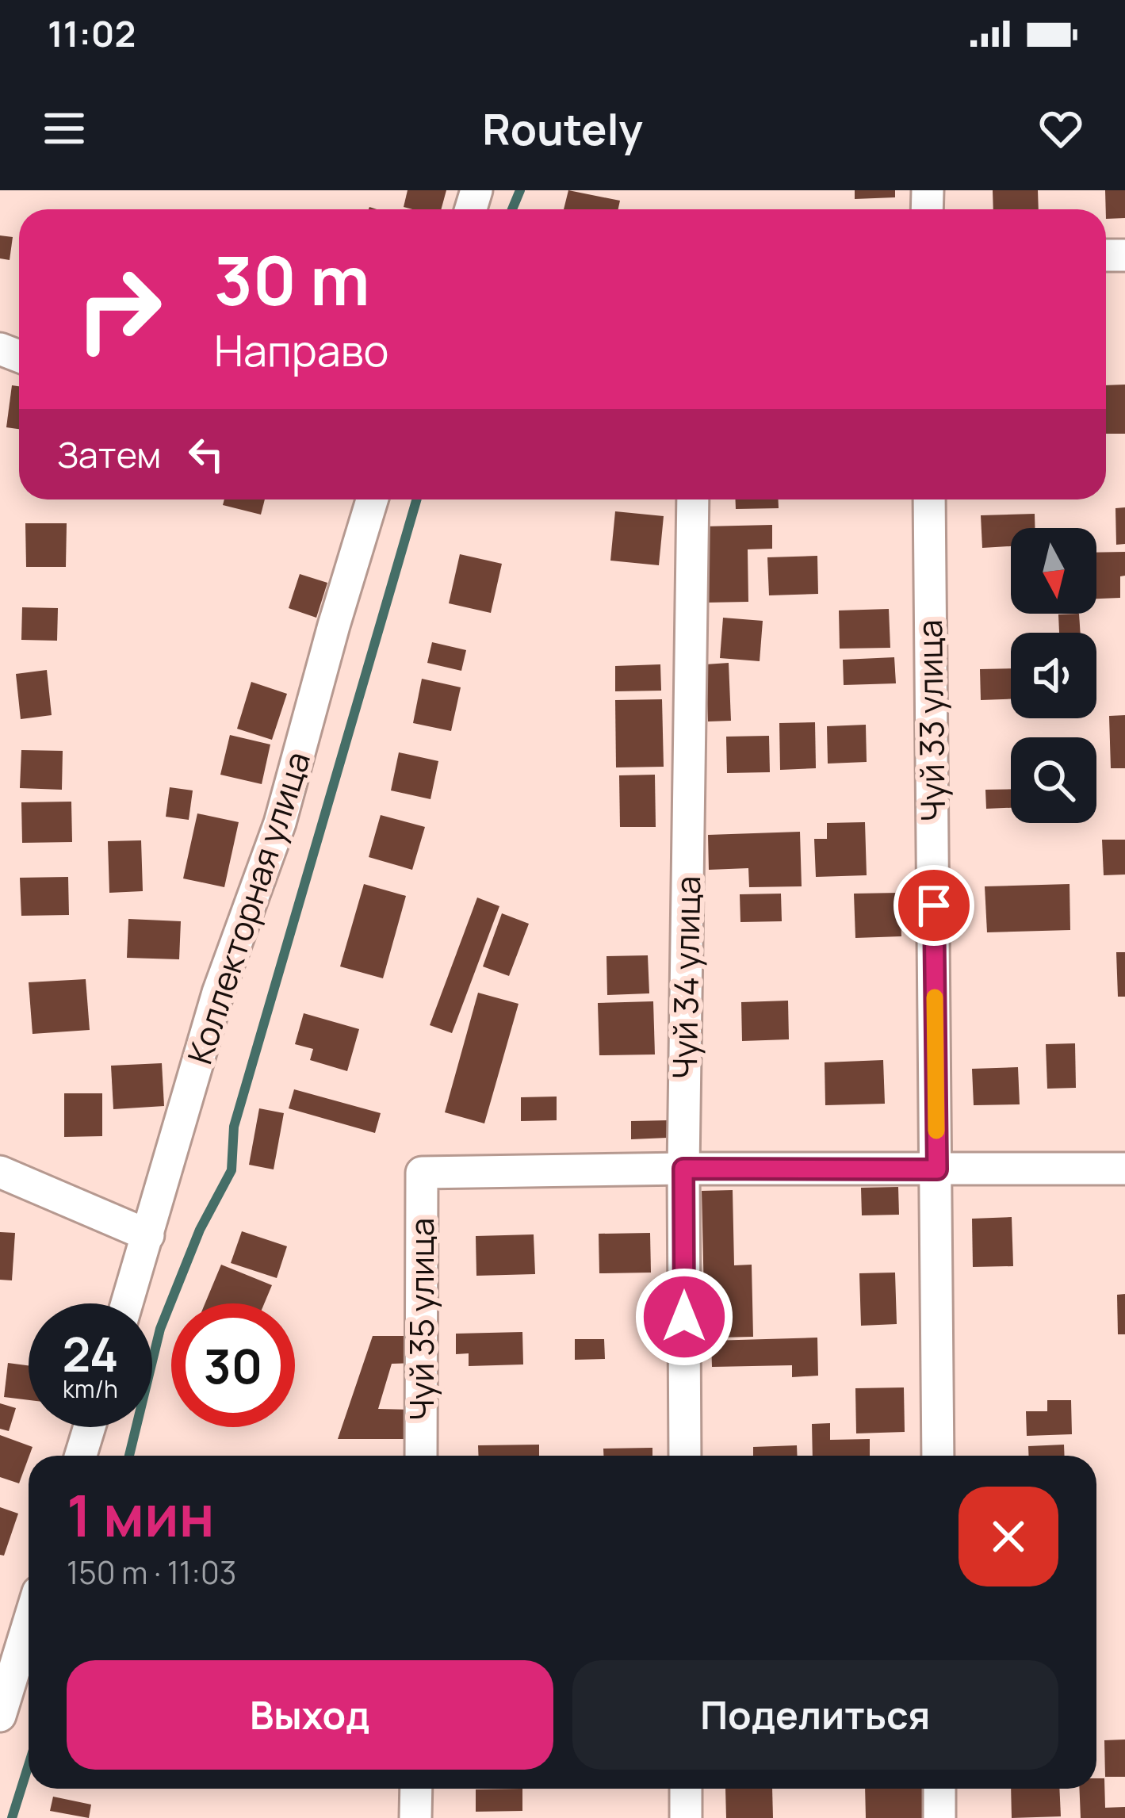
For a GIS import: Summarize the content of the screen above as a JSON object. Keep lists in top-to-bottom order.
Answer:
{
  "streets": {
    "street": [
      "Чуй 33 улица",
      "Коллекторная улица",
      "Чуй 34 улица",
      "Чуй 35 улица"
    ]
  },
  "crossings": [
    ["Чуй 34 улица", "Чуй 35 улица"]
  ],
  "north": "bottom",
  "page": {
    "status": "11:02",
    "header": "Routely",
    "turn": ["30 m", "Направо"],
    "then": "Затем",
    "speed": "24 km/h",
    "limit": "30",
    "heading": ["1 мин", "150 m · 11:03"],
    "buttons": ["Выход", "Поделиться"]
  }
}
